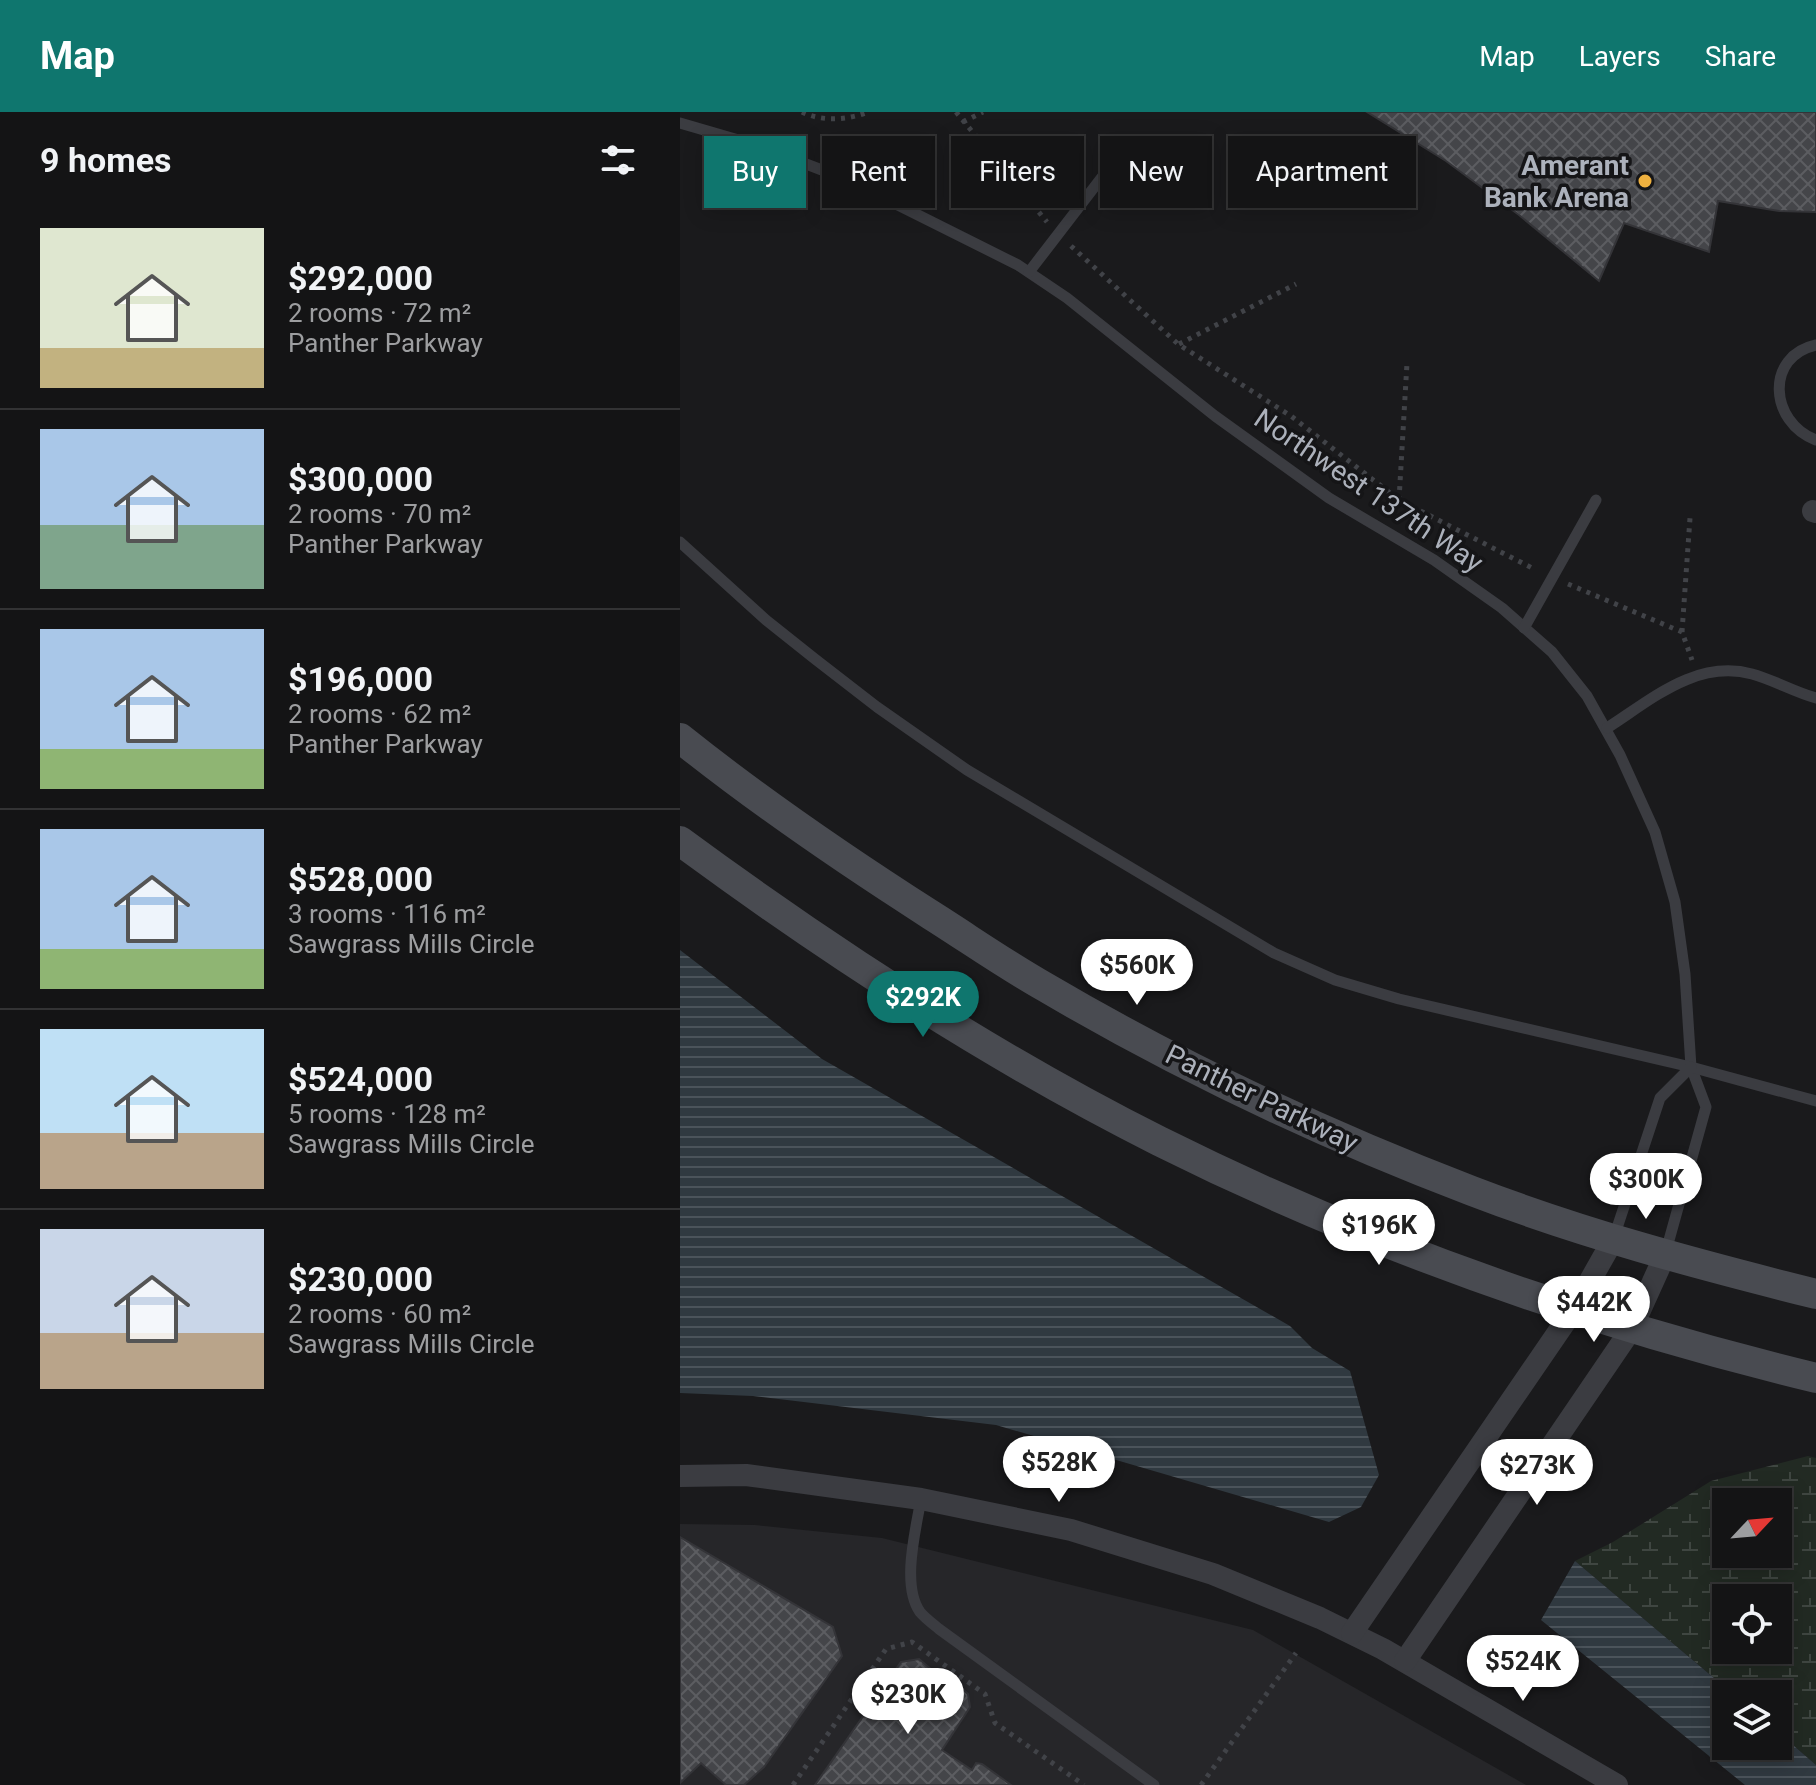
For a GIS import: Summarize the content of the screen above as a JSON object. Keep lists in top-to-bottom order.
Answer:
{
  "streets": {
    "main road": ["Panther Parkway"],
    "lane": ["Northwest 137th Way"]
  },
  "crossings": [
    ["Northwest 137th Way", "Panther Parkway"]
  ],
  "places": ["Amerant Bank Arena"],
  "north": "top right",
  "page": {
    "header": "Map",
    "nav": ["Map", "Layers", "Share"],
    "heading": "9 homes",
    "chip": [
      "Buy",
      "Rent",
      "Filters",
      "New",
      "Apartment"
    ],
    "list": [
      {
        "name": "$292,000",
        "note": "2 rooms · 72 m² · Panther Parkway"
      },
      {
        "name": "$300,000",
        "note": "2 rooms · 70 m² · Panther Parkway"
      },
      {
        "name": "$196,000",
        "note": "2 rooms · 62 m² · Panther Parkway"
      },
      {
        "name": "$528,000",
        "note": "3 rooms · 116 m² · Sawgrass Mills Circle"
      },
      {
        "name": "$524,000",
        "note": "5 rooms · 128 m² · Sawgrass Mills Circle"
      },
      {
        "name": "$230,000",
        "note": "2 rooms · 60 m² · Sawgrass Mills Circle"
      }
    ],
    "price": [
      "$560K",
      "$292K",
      "$300K",
      "$196K",
      "$442K",
      "$528K",
      "$273K",
      "$524K",
      "$230K"
    ]
  }
}
